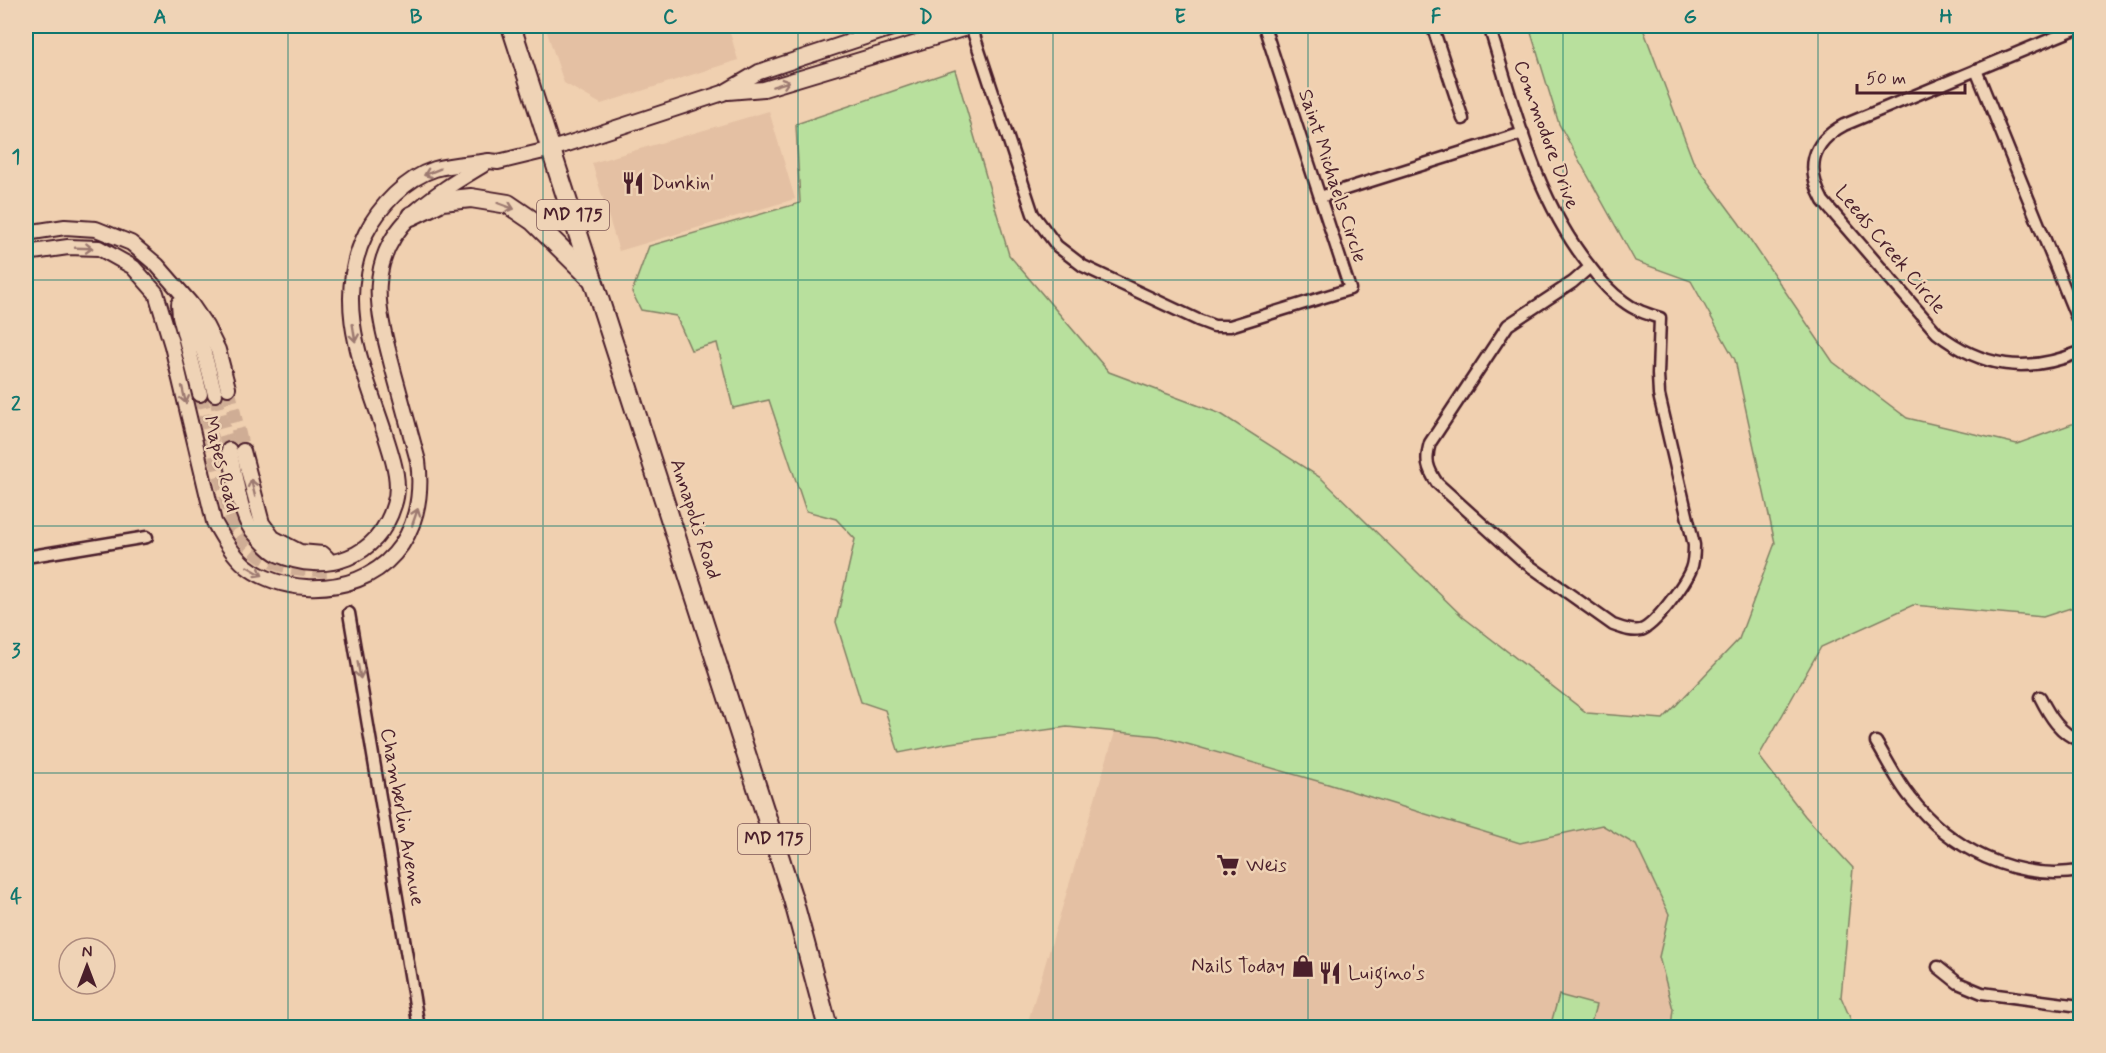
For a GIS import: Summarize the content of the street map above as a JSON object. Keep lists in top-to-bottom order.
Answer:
{
  "streets": {
    "main road": ["MD 175", "Annapolis Road"],
    "street": [
      "Commodore Drive",
      "Saint Michaels Circle",
      "Leeds Creek Circle",
      "Mapes Road",
      "Chamberlin Avenue"
    ]
  },
  "crossings": [
    ["Mapes Road", "Annapolis Road"]
  ],
  "one_way": ["Chamberlin Avenue"],
  "places": {
    "restaurant": ["Dunkin'", "Luigino's"],
    "supermarket": ["Weis"],
    "shop": ["Nails Today"]
  },
  "scale_bar": "50 m",
  "north": "top",
  "grid": {
    "columns": [
      "A",
      "B",
      "C",
      "D",
      "E",
      "F",
      "G",
      "H"
    ],
    "rows": [
      "1",
      "2",
      "3",
      "4"
    ]
  }
}
